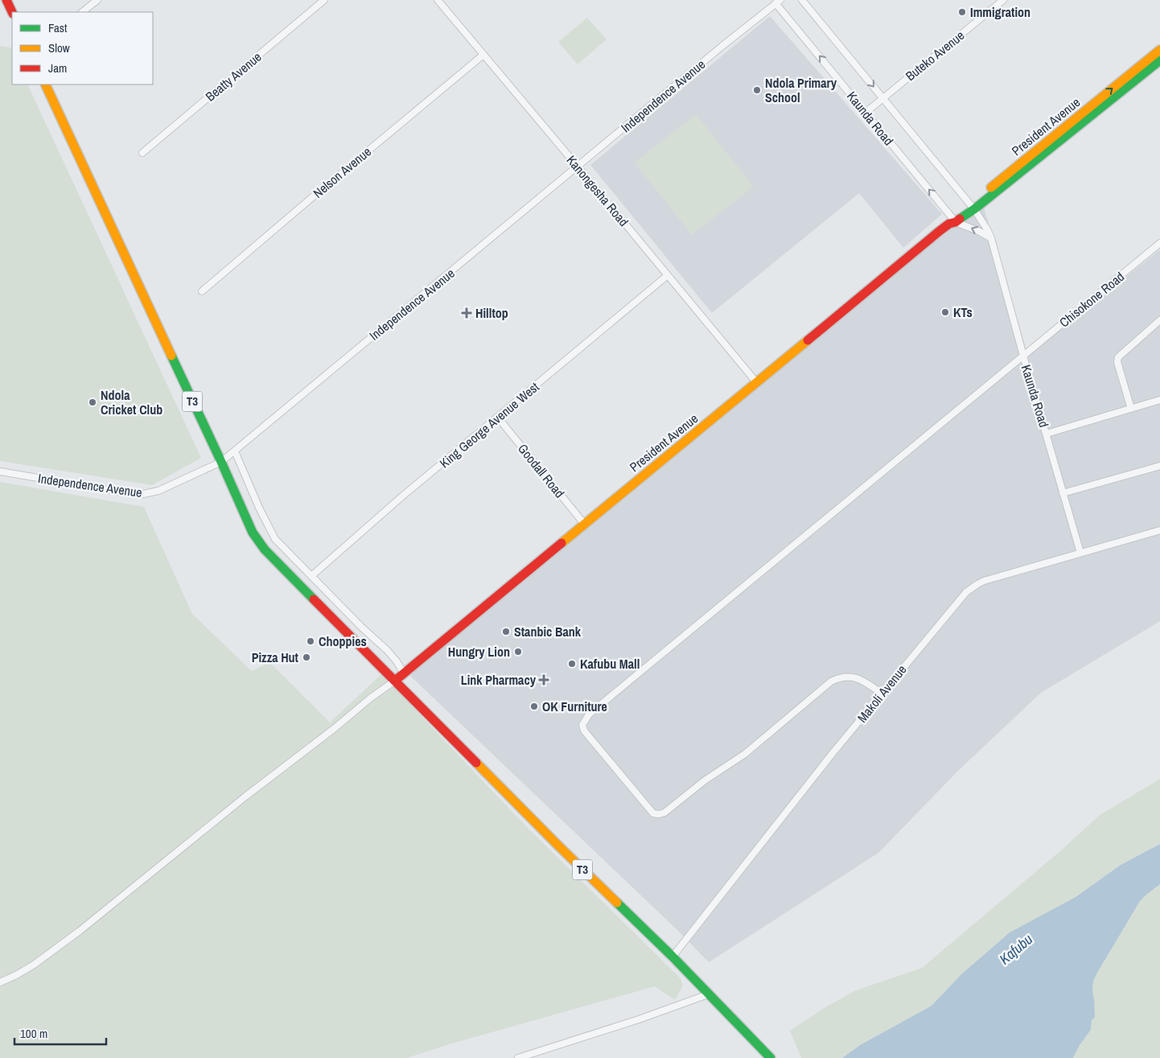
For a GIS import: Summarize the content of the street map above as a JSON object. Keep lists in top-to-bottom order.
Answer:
{
  "streets": {
    "main road": ["President Avenue", "T3"],
    "street": [
      "Buteko Avenue",
      "Beatty Avenue",
      "Independence Avenue",
      "Kaunda Road",
      "Nelson Avenue",
      "Kanongesha Road",
      "Chisokone Road",
      "King George Avenue West",
      "Goodall Road",
      "Makoli Avenue"
    ]
  },
  "crossings": [
    ["Buteko Avenue", "Kaunda Road"],
    ["Independence Avenue", "Kaunda Road"],
    ["Independence Avenue", "Kanongesha Road"],
    ["Independence Avenue", "T3"],
    ["Kaunda Road", "President Avenue"],
    ["Kaunda Road", "Chisokone Road"],
    ["Kaunda Road", "Makoli Avenue"],
    ["President Avenue", "Kanongesha Road"],
    ["President Avenue", "T3"],
    ["President Avenue", "Goodall Road"],
    ["Nelson Avenue", "Kanongesha Road"],
    ["Kanongesha Road", "King George Avenue West"],
    ["Chisokone Road", "Makoli Avenue"],
    ["T3", "Makoli Avenue"],
    ["King George Avenue West", "Goodall Road"]
  ],
  "water": ["Kafubu"],
  "places": {
    "other": [
      "Immigration",
      "Ndola Primary School",
      "KTs",
      "Ndola Cricket Club",
      "Stanbic Bank",
      "Choppies",
      "Hungry Lion",
      "Pizza Hut",
      "Kafubu Mall",
      "OK Furniture"
    ],
    "health": ["Hilltop", "Link Pharmacy"]
  },
  "legend": ["Fast", "Slow", "Jam"],
  "scale_bar": "100 m"
}
